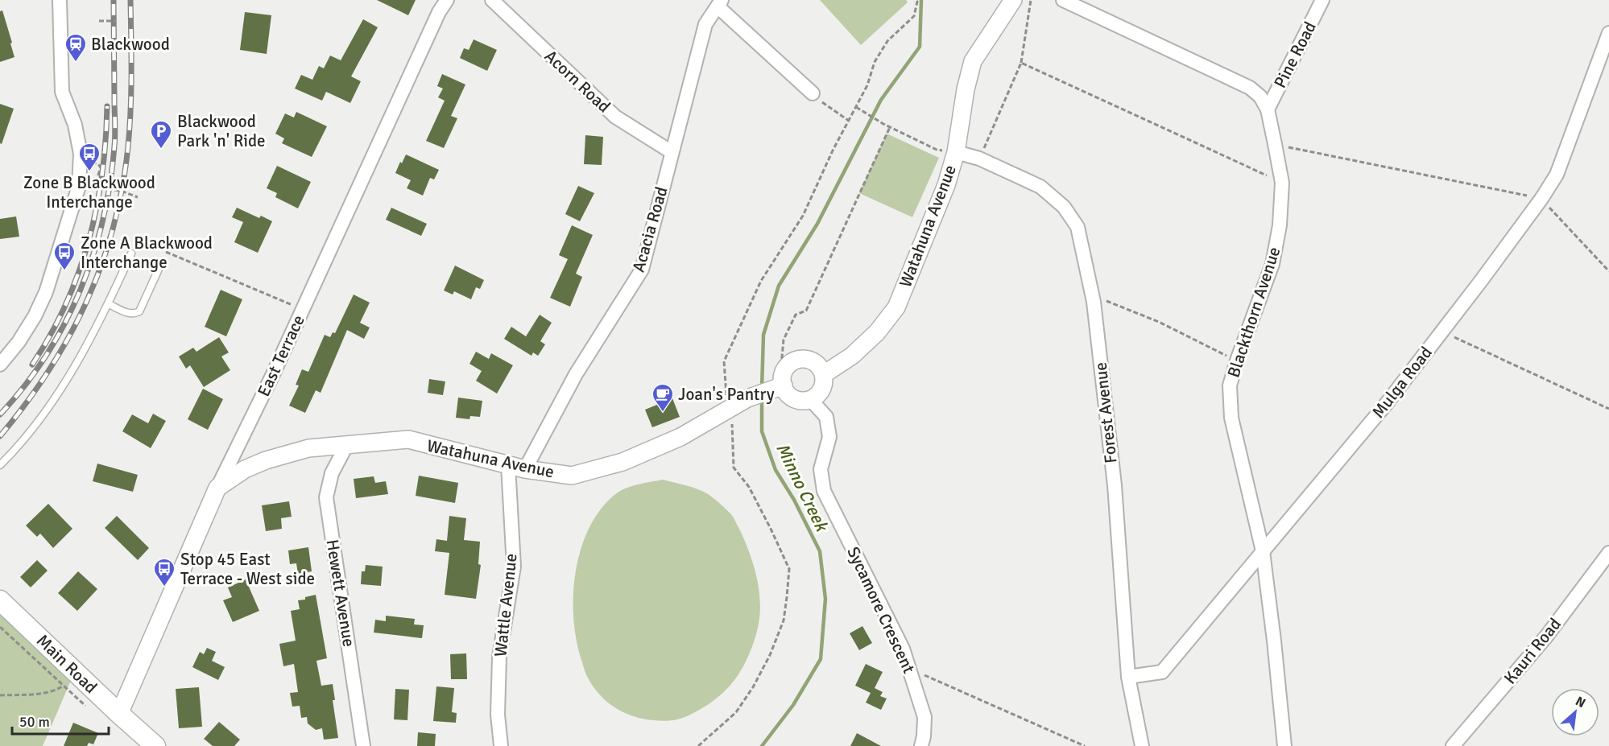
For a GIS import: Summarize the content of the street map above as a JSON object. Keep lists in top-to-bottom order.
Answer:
{
  "streets": {
    "main road": ["Main Road"],
    "street": [
      "Pine Road",
      "Acorn Road",
      "Watahuna Avenue",
      "Acacia Road",
      "Blackthorn Avenue",
      "East Terrace",
      "Mulga Road",
      "Forest Avenue",
      "Hewett Avenue",
      "Wattle Avenue",
      "Sycamore Crescent",
      "Kauri Road"
    ]
  },
  "crossings": [
    ["Pine Road", "Blackthorn Avenue"],
    ["Acorn Road", "Acacia Road"],
    ["Watahuna Avenue", "Acacia Road"],
    ["Watahuna Avenue", "East Terrace"],
    ["Watahuna Avenue", "Forest Avenue"],
    ["Watahuna Avenue", "Hewett Avenue"],
    ["Watahuna Avenue", "Wattle Avenue"],
    ["Watahuna Avenue", "Sycamore Crescent"],
    ["Blackthorn Avenue", "Mulga Road"],
    ["East Terrace", "Main Road"],
    ["Mulga Road", "Forest Avenue"]
  ],
  "water": ["Minno Creek"],
  "places": {
    "station": ["Blackwood"],
    "parking": ["Blackwood Park 'n' Ride"],
    "bus stop": ["Zone B Blackwood Interchange", "Zone A Blackwood Interchange", "Stop 45 East Terrace - West side"],
    "cafe": ["Joan's Pantry"]
  },
  "scale_bar": "50 m",
  "north": "top right"
}
